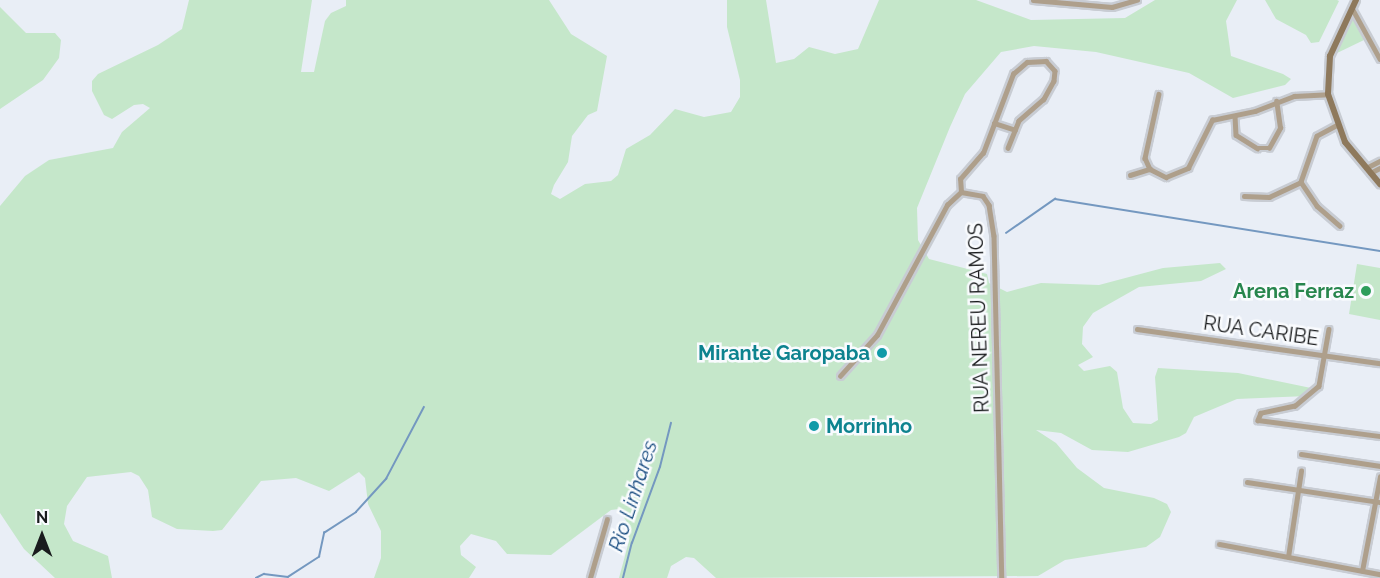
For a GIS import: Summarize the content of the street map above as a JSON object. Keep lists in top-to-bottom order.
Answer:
{
  "streets": {
    "street": ["RUA NEREU RAMOS", "RUA CARIBE"]
  },
  "water": ["Rio Linhares"],
  "places": ["Arena Ferraz", "Mirante Garopaba", "Morrinho"],
  "north": "top"
}
